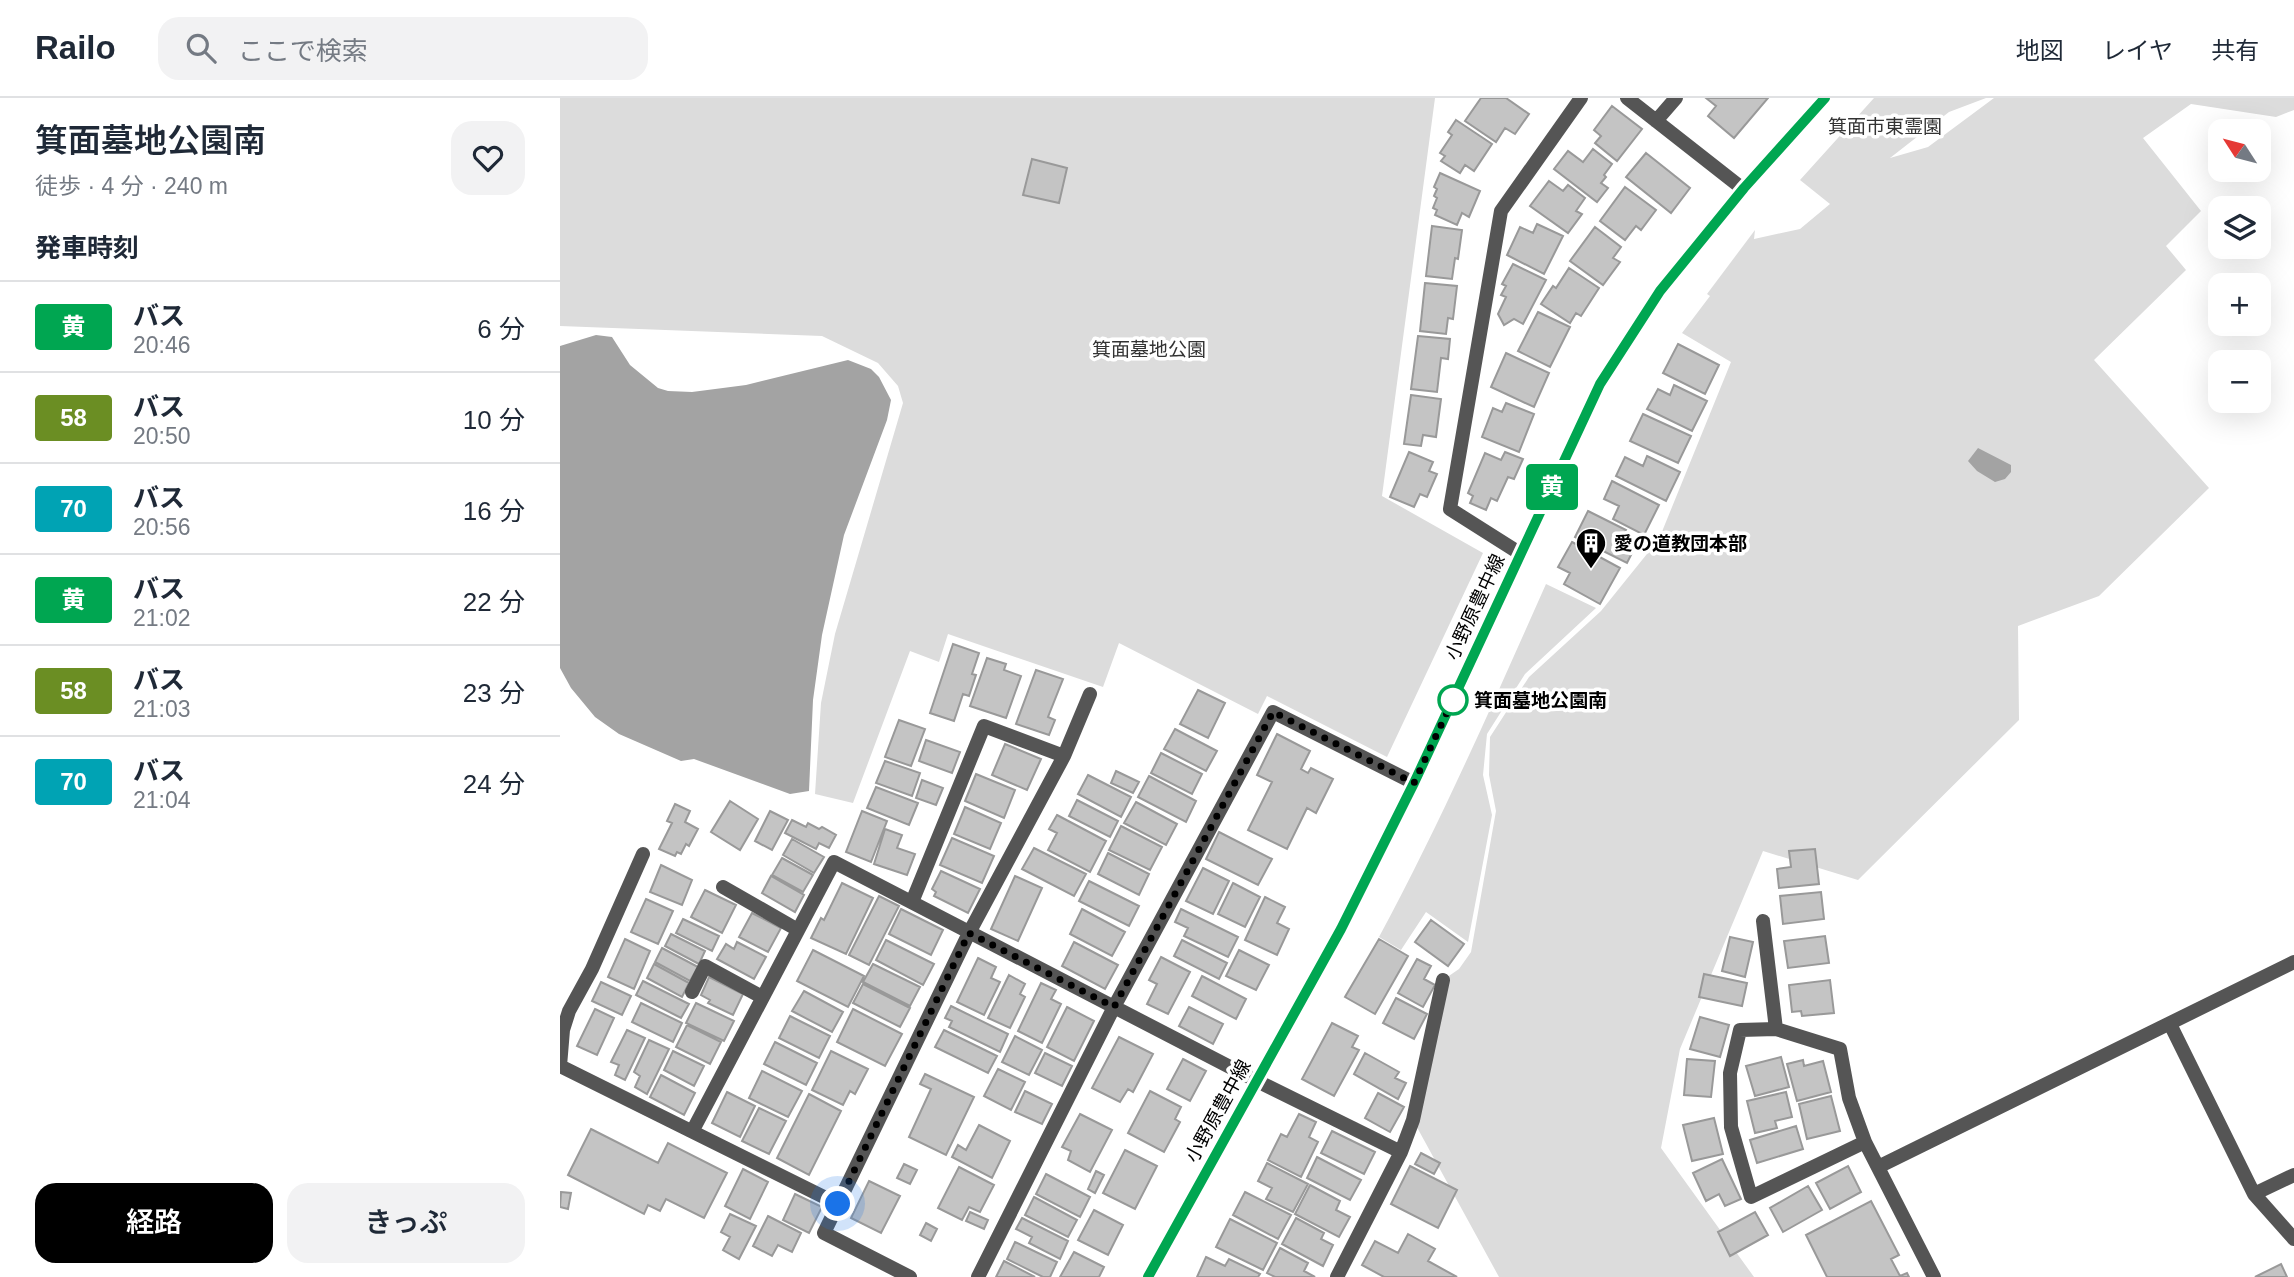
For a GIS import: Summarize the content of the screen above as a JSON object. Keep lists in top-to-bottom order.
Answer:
{
  "streets": {
    "street": ["小野原豊中線"]
  },
  "parks": ["箕面市東霊園", "箕面墓地公園"],
  "places": {
    "building": ["愛の道教団本部"],
    "other": ["箕面墓地公園南"]
  },
  "lines": ["bus line 黄"],
  "north": "top left",
  "page": {
    "header": "Railo",
    "search": "ここで検索",
    "nav": ["地図", "レイヤ", "共有"],
    "heading": [
      ["箕面墓地公園南", "徒歩 · 4 分 · 240 m"],
      "発車時刻"
    ],
    "on_map": "黄",
    "map_buttons": ["+", "−"],
    "list": [
      {
        "mark": "黄",
        "name": "バス",
        "note": "20:46",
        "value": "6 分"
      },
      {
        "mark": "58",
        "name": "バス",
        "note": "20:50",
        "value": "10 分"
      },
      {
        "mark": "70",
        "name": "バス",
        "note": "20:56",
        "value": "16 分"
      },
      {
        "mark": "黄",
        "name": "バス",
        "note": "21:02",
        "value": "22 分"
      },
      {
        "mark": "58",
        "name": "バス",
        "note": "21:03",
        "value": "23 分"
      },
      {
        "mark": "70",
        "name": "バス",
        "note": "21:04",
        "value": "24 分"
      }
    ],
    "buttons": ["経路", "きっぷ"]
  }
}
